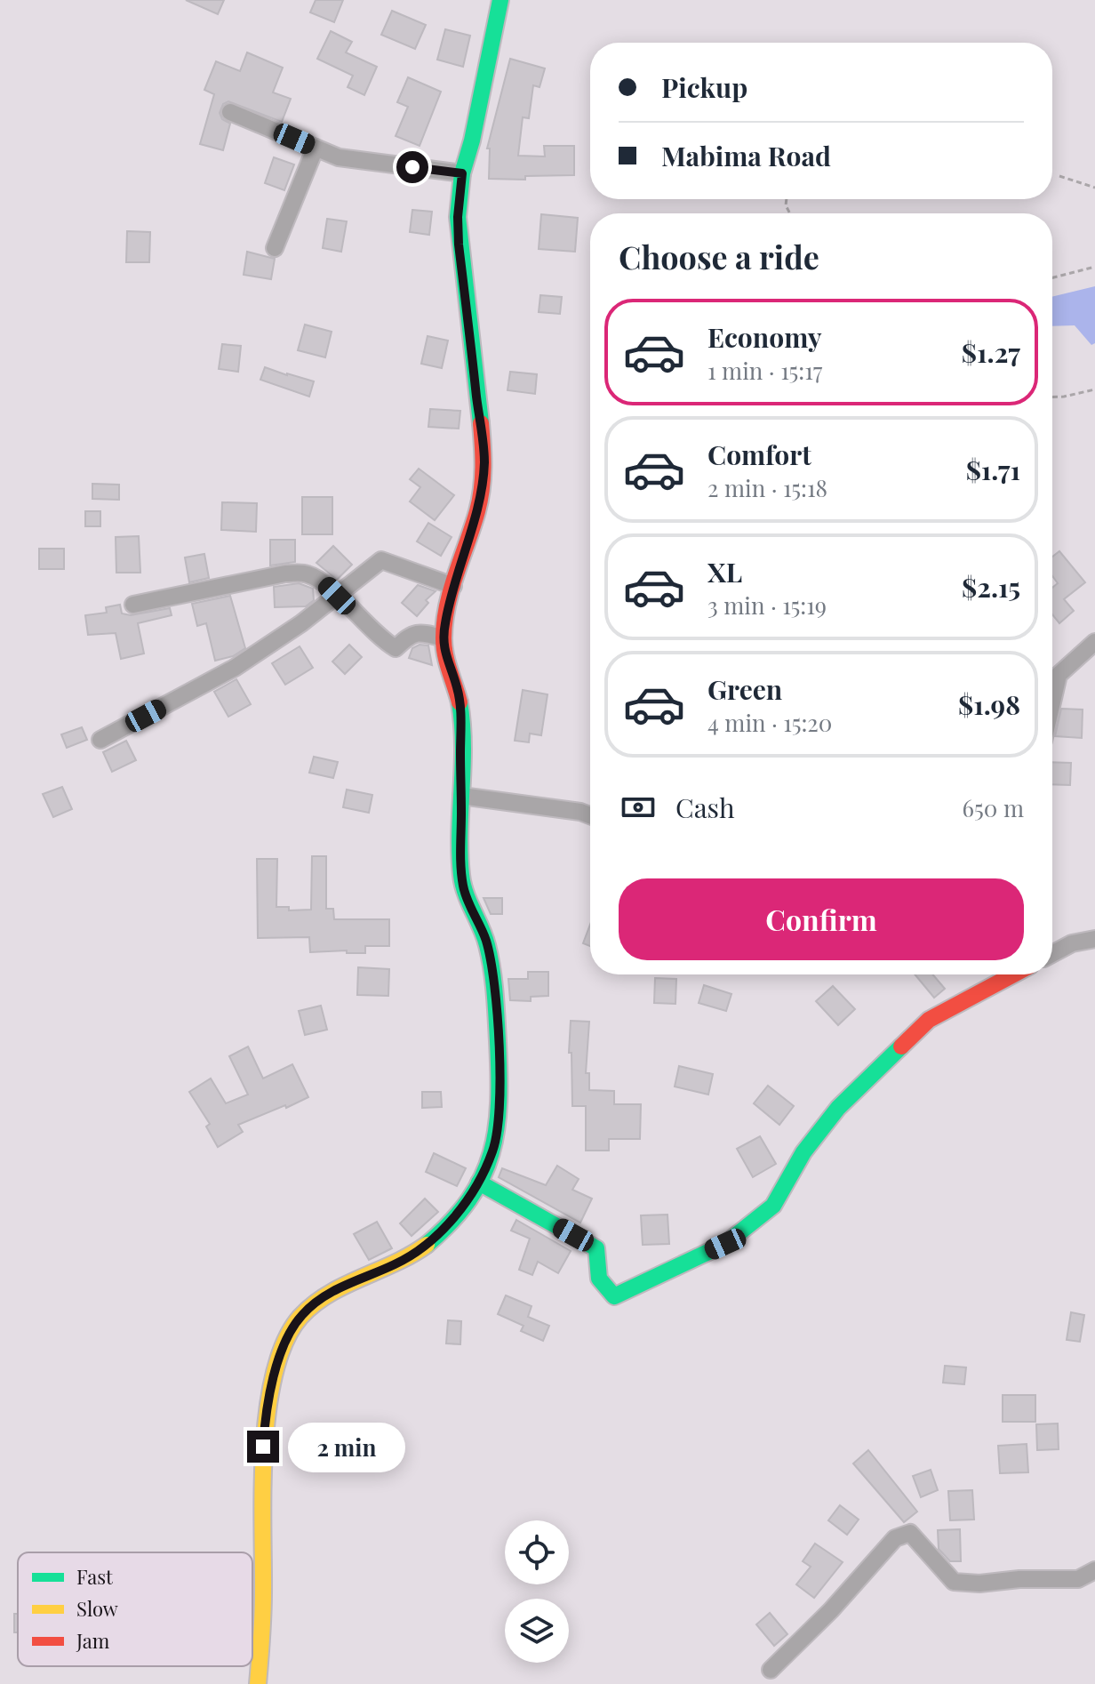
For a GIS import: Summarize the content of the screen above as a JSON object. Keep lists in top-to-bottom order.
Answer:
{
  "legend": ["Fast", "Slow", "Jam"],
  "page": {
    "banner": ["Pickup", "Mabima Road"],
    "heading": "Choose a ride",
    "list": [
      {
        "name": "Economy",
        "note": "1 min · 15:17",
        "value": "$1.27"
      },
      {
        "name": "Comfort",
        "note": "2 min · 15:18",
        "value": "$1.71"
      },
      {
        "name": "XL",
        "note": "3 min · 15:19",
        "value": "$2.15"
      },
      {
        "name": "Green",
        "note": "4 min · 15:20",
        "value": "$1.98"
      }
    ],
    "pay": ["Cash", "650 m"],
    "buttons": "Confirm",
    "bubble": "2 min"
  }
}
